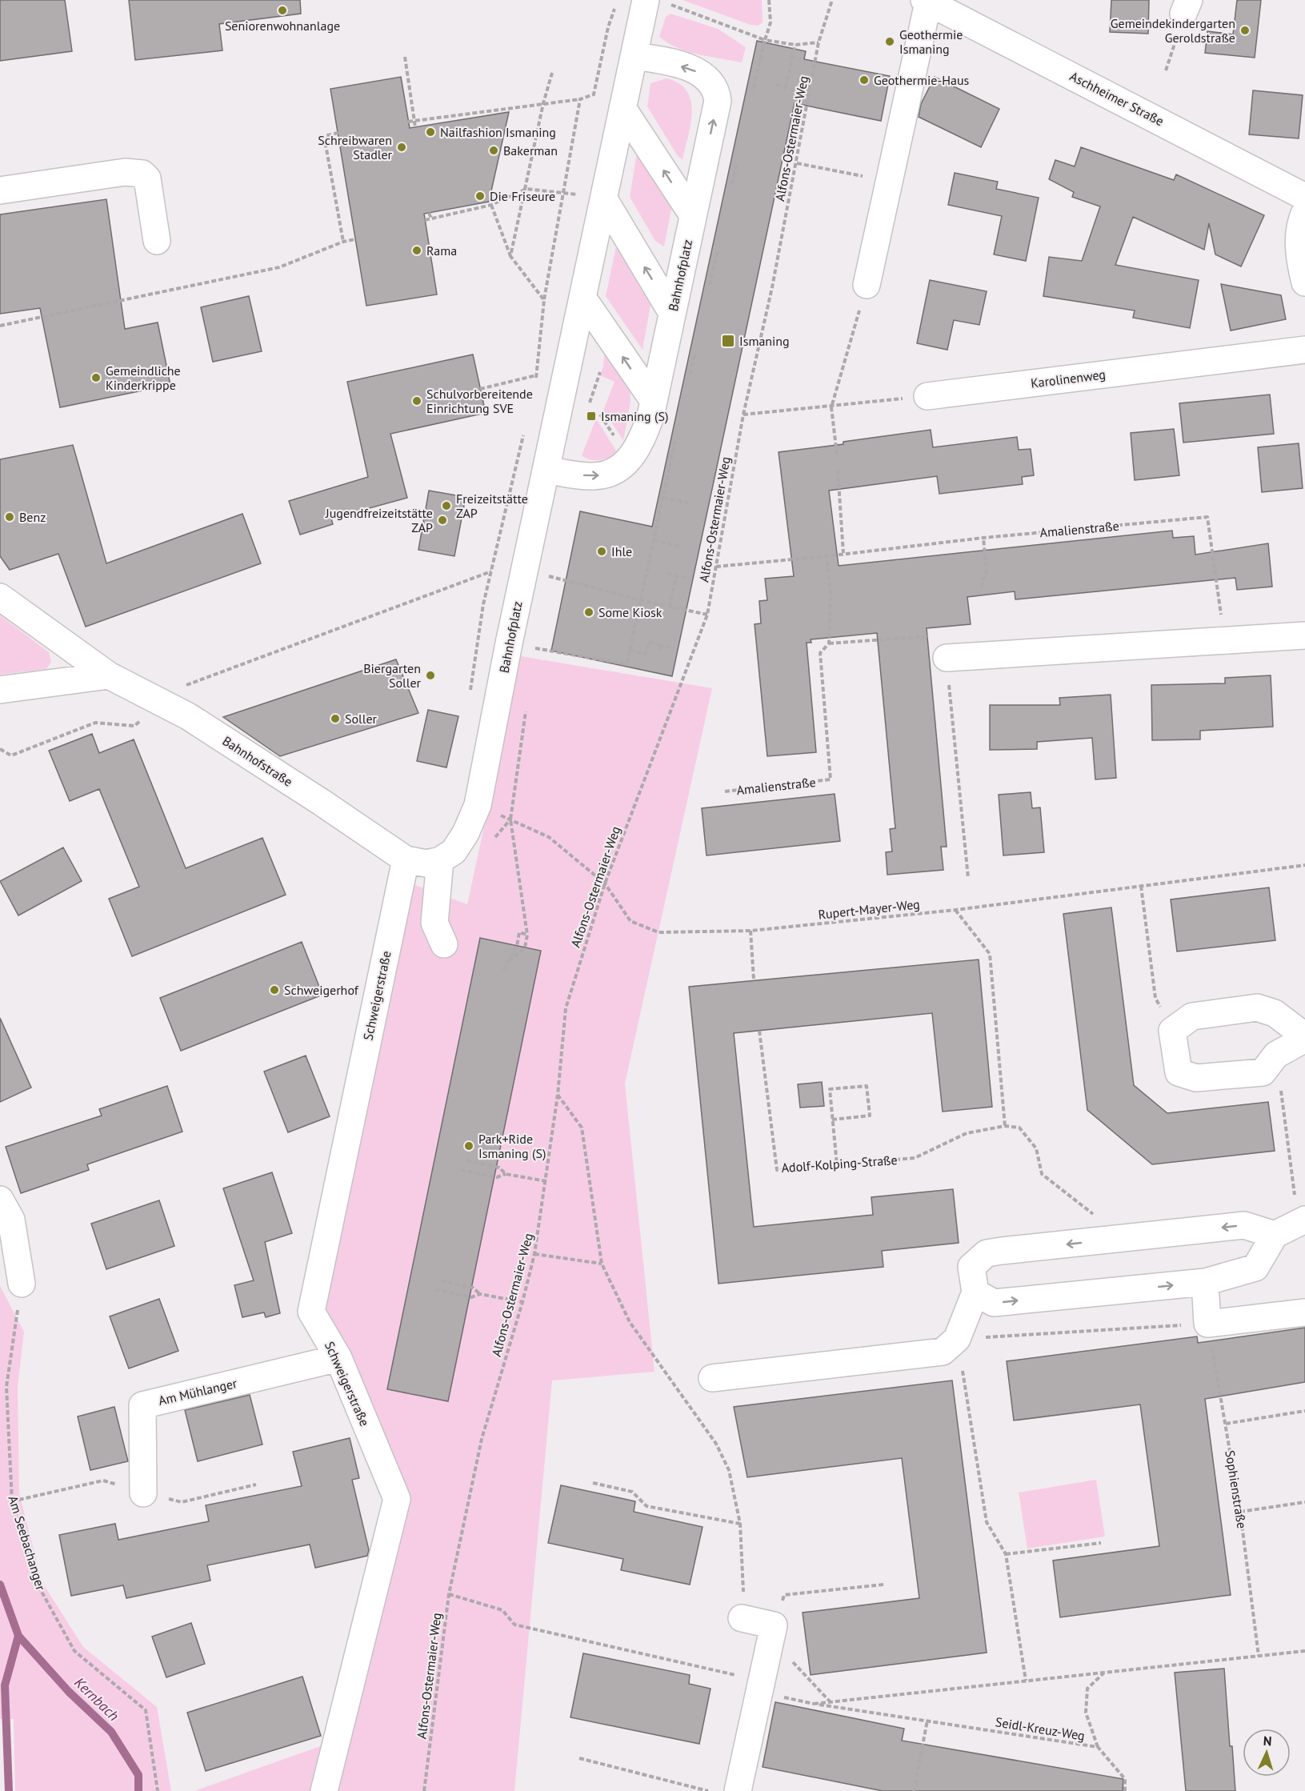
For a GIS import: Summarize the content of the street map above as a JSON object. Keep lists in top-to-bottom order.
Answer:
{
  "streets": {
    "street": [
      "Aschheimer Straße",
      "Bahnhofplatz",
      "Karolinenweg",
      "Bahnhofstraße",
      "Schweigerstraße",
      "Am Mühlanger"
    ],
    "path": [
      "Alfons-Ostermaier-Weg",
      "Amalienstraße",
      "Rupert-Mayer-Weg",
      "Adolf-Kolping-Straße",
      "Sophienstraße",
      "Am Seebachanger",
      "Seidl-Kreuz-Weg"
    ]
  },
  "crossings": [
    ["Alfons-Ostermaier-Weg", "Amalienstraße"],
    ["Alfons-Ostermaier-Weg", "Rupert-Mayer-Weg"],
    ["Bahnhofplatz", "Rupert-Mayer-Weg"],
    ["Bahnhofstraße", "Schweigerstraße"],
    ["Schweigerstraße", "Am Mühlanger"]
  ],
  "water": ["Kernbach"],
  "places": {
    "other": [
      "Seniorenwohnanlage",
      "Gemeindekindergarten Geroldstraße",
      "Geothermie Ismaning",
      "Geothermie-Haus",
      "Nailfashion Ismaning",
      "Schreibwaren Stadler",
      "Bakerman",
      "Die Friseure",
      "Rama",
      "Gemeindliche Kinderkrippe",
      "Schulvorbereitende Einrichtung SVE",
      "Freizeitstätte ZAP",
      "Benz",
      "Jugendfreizeitstätte ZAP",
      "Ihle",
      "Some Kiosk",
      "Biergarten Soller",
      "Soller",
      "Schweigerhof",
      "Park+Ride Ismaning (S)"
    ],
    "transit": ["Ismaning", "Ismaning (S)"]
  },
  "north": "top"
}
